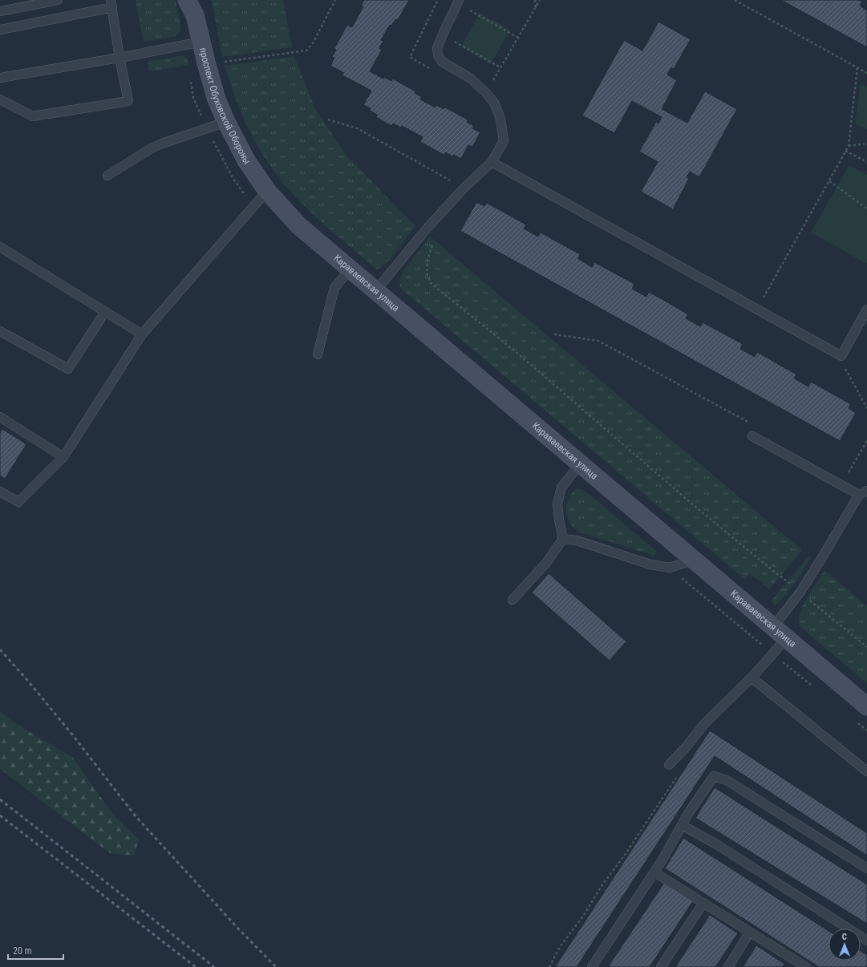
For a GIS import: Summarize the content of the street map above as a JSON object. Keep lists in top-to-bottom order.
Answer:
{
  "streets": {
    "street": ["проспект Обуховской Обороны", "Караваевская улица"]
  },
  "crossings": [
    ["проспект Обуховской Обороны", "Караваевская улица"]
  ],
  "scale_bar": "20 m",
  "north": "top"
}
